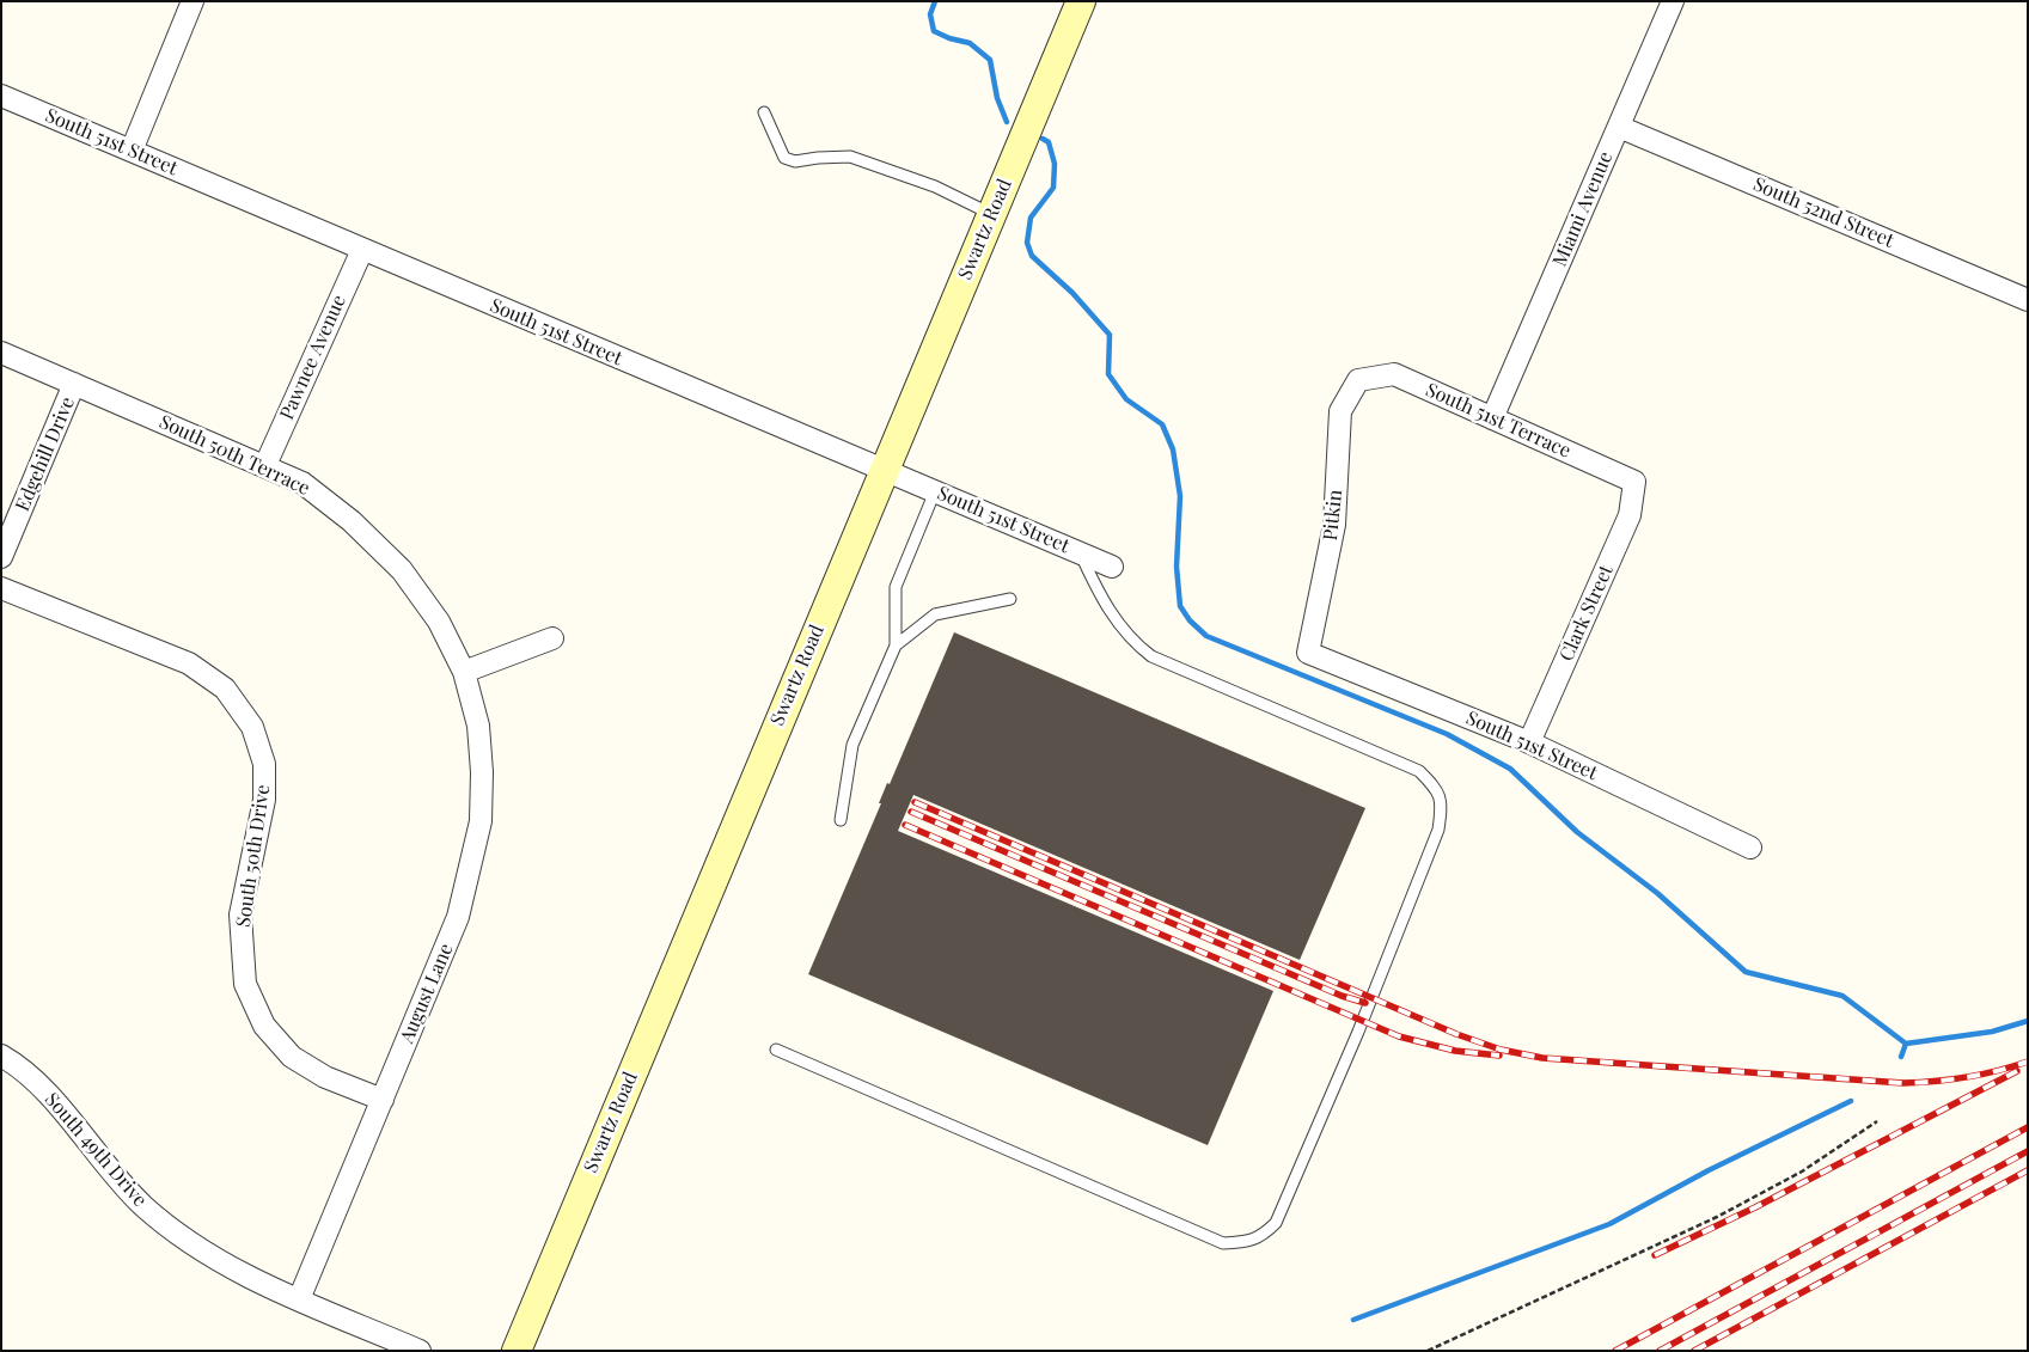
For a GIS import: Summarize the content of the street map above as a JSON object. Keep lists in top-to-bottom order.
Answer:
{
  "streets": {
    "street": [
      "South 51st Street",
      "Miami Avenue",
      "South 52nd Street",
      "Swartz Road",
      "Pawnee Avenue",
      "South 51st Terrace",
      "Edgehill Drive",
      "South 50th Terrace",
      "Pitkin",
      "Clark Street",
      "South 50th Drive",
      "August Lane",
      "South 49th Drive"
    ]
  },
  "crossings": [
    ["South 51st Street", "Swartz Road"],
    ["South 51st Street", "Pawnee Avenue"],
    ["South 51st Street", "Pitkin"],
    ["South 51st Street", "Clark Street"],
    ["Miami Avenue", "South 52nd Street"],
    ["Miami Avenue", "South 51st Terrace"],
    ["Pawnee Avenue", "South 50th Terrace"],
    ["South 51st Terrace", "Pitkin"],
    ["South 51st Terrace", "Clark Street"],
    ["Edgehill Drive", "South 50th Terrace"],
    ["South 50th Terrace", "August Lane"],
    ["South 50th Drive", "August Lane"],
    ["August Lane", "South 49th Drive"]
  ]
}
